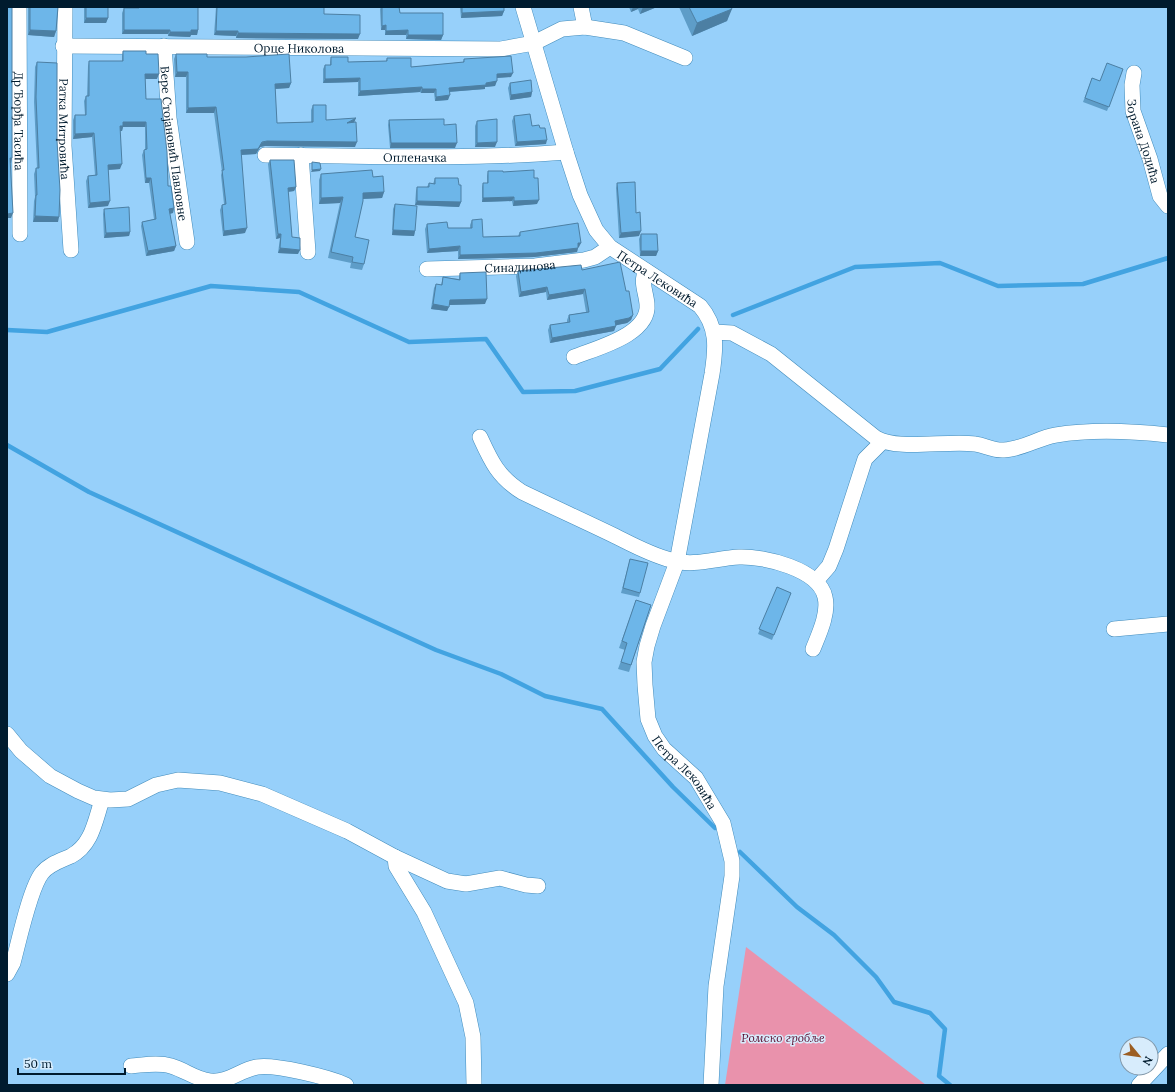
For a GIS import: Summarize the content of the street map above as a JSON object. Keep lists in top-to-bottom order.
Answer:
{
  "streets": {
    "street": [
      "Орце Николова",
      "Др Ђорђа Тасића",
      "Ратка Митровића",
      "Зорана Додића",
      "Вере Стојановић Павловне",
      "Опленачка",
      "Синадинова",
      "Петра Лековића"
    ]
  },
  "crossings": [
    ["Орце Николова", "Ратка Митровића"],
    ["Орце Николова", "Вере Стојановић Павловне"],
    ["Орце Николова", "Петра Лековића"],
    ["Опленачка", "Петра Лековића"],
    ["Синадинова", "Петра Лековића"]
  ],
  "parks": ["Ромско гробље"],
  "scale_bar": "50 m",
  "north": "bottom right"
}
